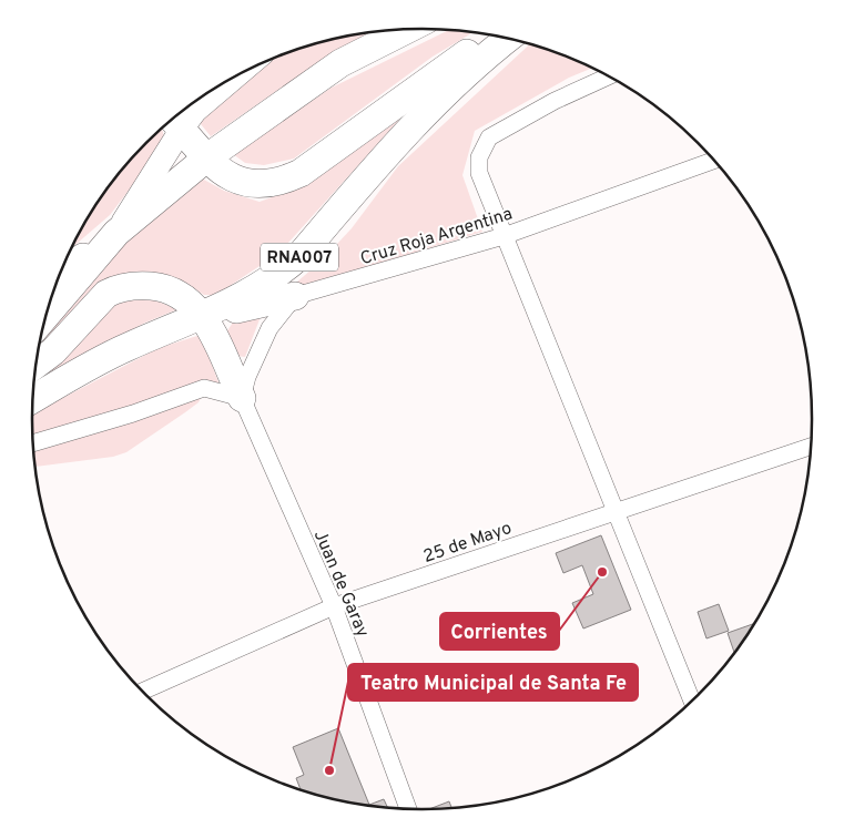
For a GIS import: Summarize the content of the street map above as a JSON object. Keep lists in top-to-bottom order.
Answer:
{
  "streets": {
    "highway": ["RNA007"],
    "street": ["Cruz Roja Argentina", "25 de Mayo", "Juan de Garay"]
  },
  "crossings": [
    ["25 de Mayo", "Juan de Garay"]
  ],
  "places": ["Corrientes", "Teatro Municipal de Santa Fe"]
}
